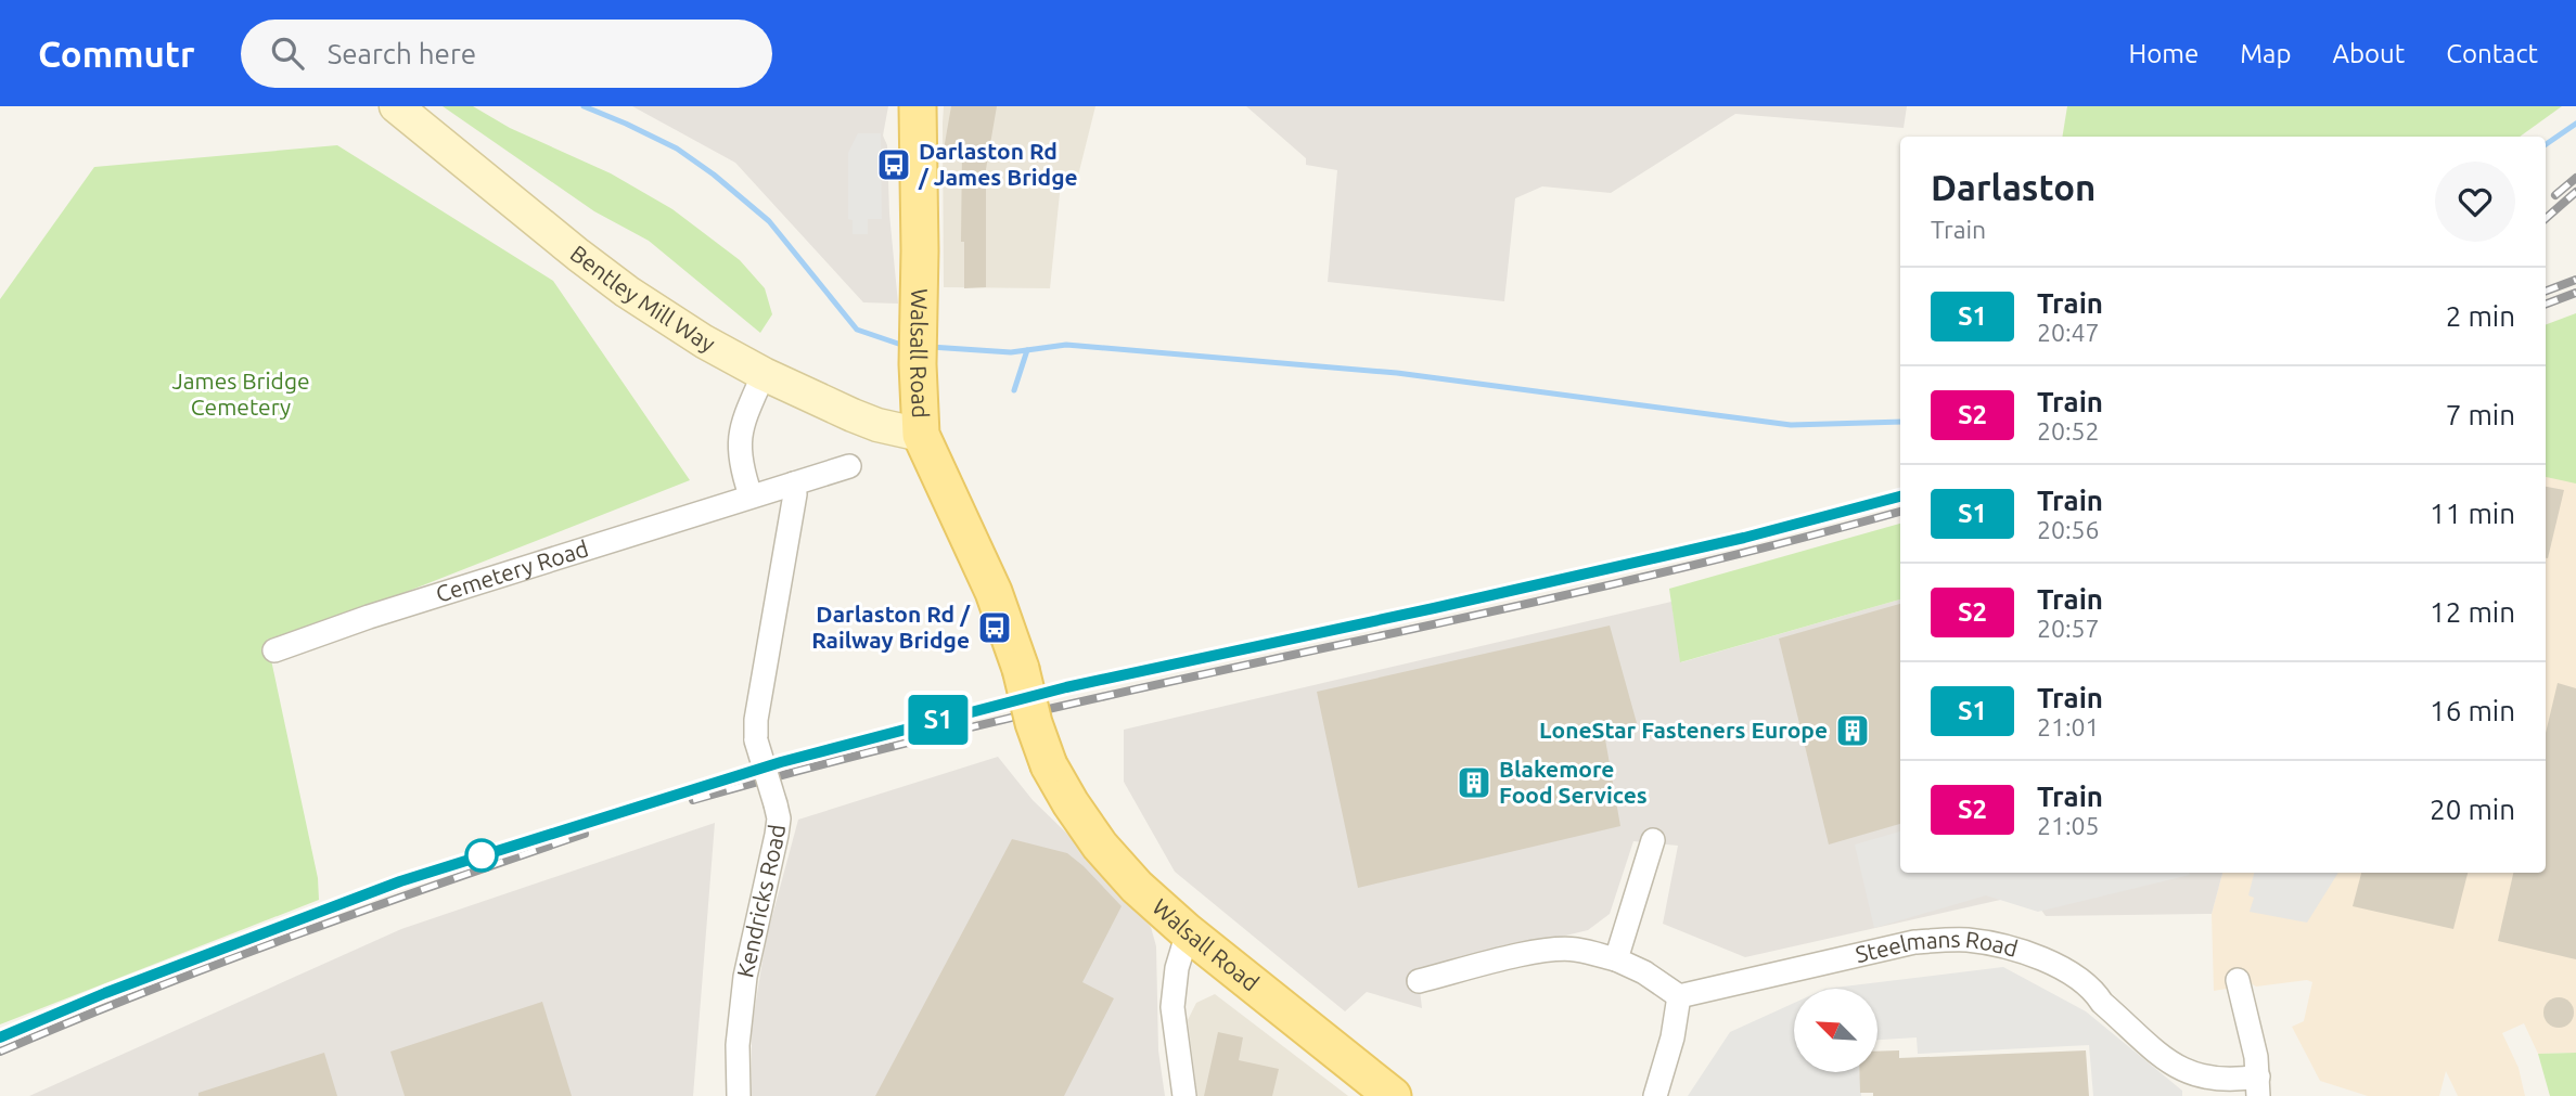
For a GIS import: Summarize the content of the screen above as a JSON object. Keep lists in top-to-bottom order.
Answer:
{
  "streets": {
    "main road": ["Walsall Road"],
    "street": [
      "Bentley Mill Way",
      "Cemetery Road",
      "Kendricks Road",
      "Steelmans Road"
    ]
  },
  "crossings": [
    ["Bentley Mill Way", "Walsall Road"],
    ["Cemetery Road", "Kendricks Road"]
  ],
  "parks": ["James Bridge Cemetery"],
  "places": {
    "bus stop": ["Darlaston Rd / James Bridge", "Darlaston Rd / Railway Bridge"],
    "building": ["LoneStar Fasteners Europe", "Blakemore Food Services"]
  },
  "north": "top left",
  "page": {
    "header": "Commutr",
    "search": "Search here",
    "nav": [
      "Home",
      "Map",
      "About",
      "Contact"
    ],
    "on_map": "S1",
    "heading": ["Darlaston", "Train"],
    "list": [
      {
        "mark": "S1",
        "name": "Train",
        "note": "20:47",
        "value": "2 min"
      },
      {
        "mark": "S2",
        "name": "Train",
        "note": "20:52",
        "value": "7 min"
      },
      {
        "mark": "S1",
        "name": "Train",
        "note": "20:56",
        "value": "11 min"
      },
      {
        "mark": "S2",
        "name": "Train",
        "note": "20:57",
        "value": "12 min"
      },
      {
        "mark": "S1",
        "name": "Train",
        "note": "21:01",
        "value": "16 min"
      },
      {
        "mark": "S2",
        "name": "Train",
        "note": "21:05",
        "value": "20 min"
      }
    ]
  }
}
